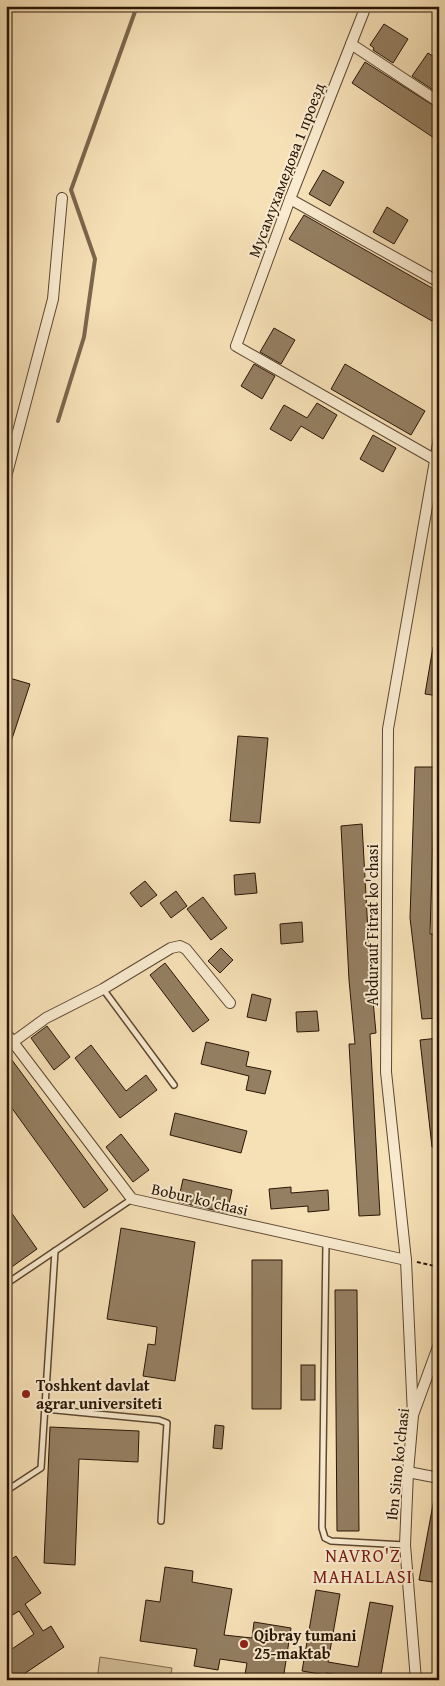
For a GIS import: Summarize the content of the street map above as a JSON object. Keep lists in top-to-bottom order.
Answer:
{
  "streets": {
    "street": [
      "Мусамухамедова 1 проезд",
      "Abdurauf Fitrat ko'chasi",
      "Bobur ko'chasi",
      "Ibn Sino ko'chasi"
    ]
  },
  "crossings": [
    ["Мусамухамедова 1 проезд", "Abdurauf Fitrat ko'chasi"],
    ["Abdurauf Fitrat ko'chasi", "Bobur ko'chasi"],
    ["Abdurauf Fitrat ko'chasi", "Ibn Sino ko'chasi"]
  ],
  "districts": ["NAVRO'Z MAHALLASI"],
  "places": ["Toshkent davlat agrar universiteti", "Qibray tumani 25-maktab"]
}
